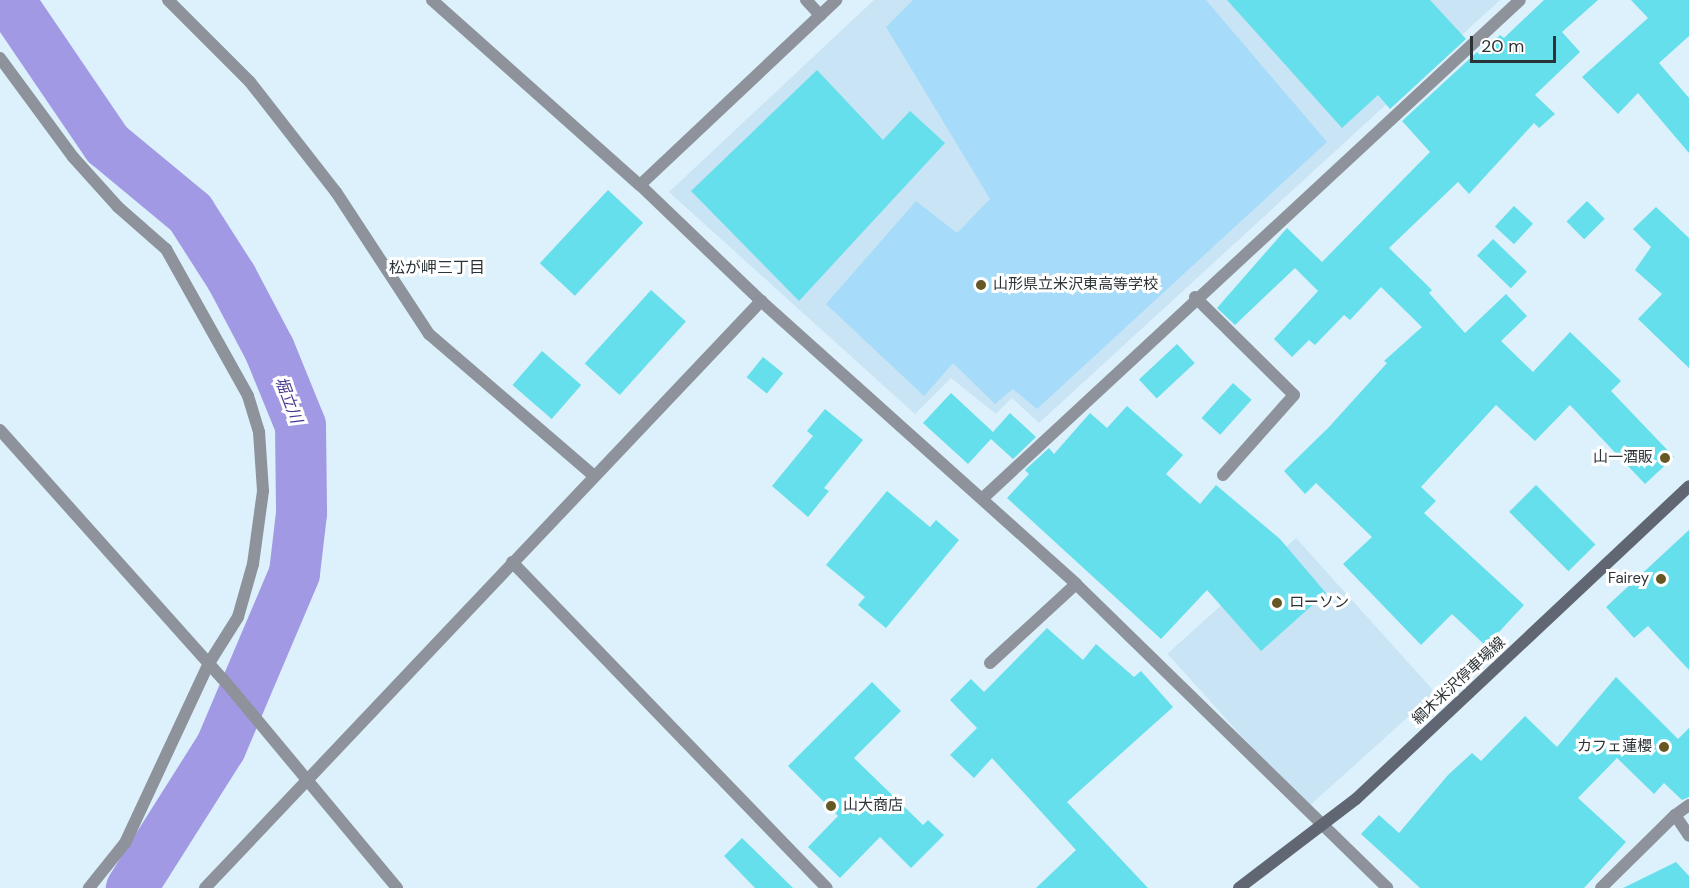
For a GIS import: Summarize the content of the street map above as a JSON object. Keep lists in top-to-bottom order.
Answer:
{
  "streets": {
    "main road": ["綱木米沢停車場線"]
  },
  "districts": ["松が岬三丁目"],
  "water": ["堀立川"],
  "places": [
    "山形県立米沢東高等学校",
    "山一酒販",
    "Fairey",
    "ローソン",
    "カフェ蓮櫻",
    "山大商店"
  ],
  "scale_bar": "20 m"
}
